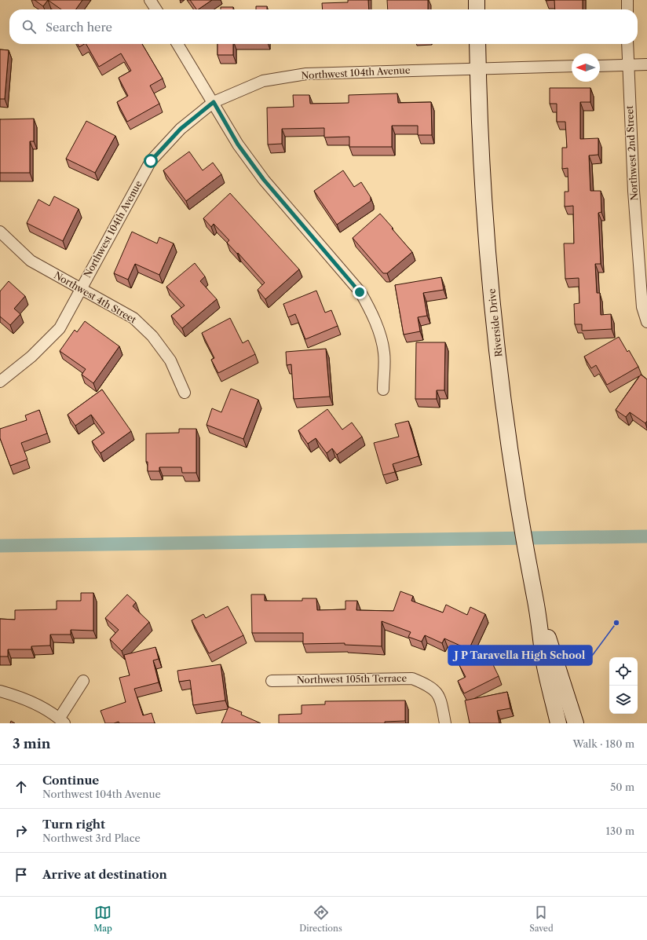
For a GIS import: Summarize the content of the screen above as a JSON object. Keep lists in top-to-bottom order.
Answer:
{
  "streets": {
    "street": [
      "Northwest 104th Avenue",
      "Northwest 2nd Street",
      "Northwest 4th Street",
      "Riverside Drive",
      "Northwest 105th Terrace"
    ]
  },
  "crossings": [
    ["Northwest 104th Avenue", "Northwest 4th Street"],
    ["Northwest 104th Avenue", "Riverside Drive"]
  ],
  "places": ["J P Taravella High School"],
  "north": "left",
  "page": {
    "search": "Search here",
    "heading": ["3 min", "Walk · 180 m"],
    "list": [
      ["Continue", "Northwest 104th Avenue", "50 m"],
      ["Turn right", "Northwest 3rd Place", "130 m"],
      "Arrive at destination"
    ],
    "nav": ["Map", "Directions", "Saved"]
  }
}
